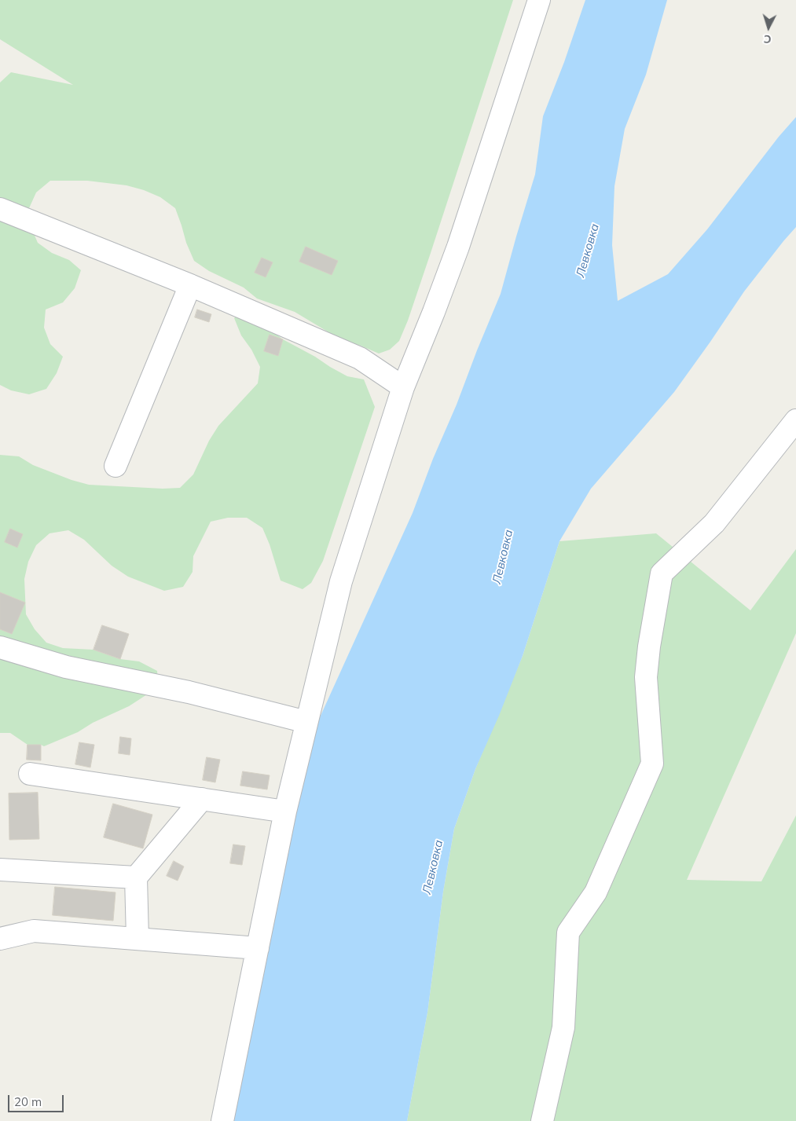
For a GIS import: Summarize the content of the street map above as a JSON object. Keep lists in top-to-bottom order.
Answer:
{
  "water": ["Левковка"],
  "scale_bar": "20 m",
  "north": "bottom"
}
